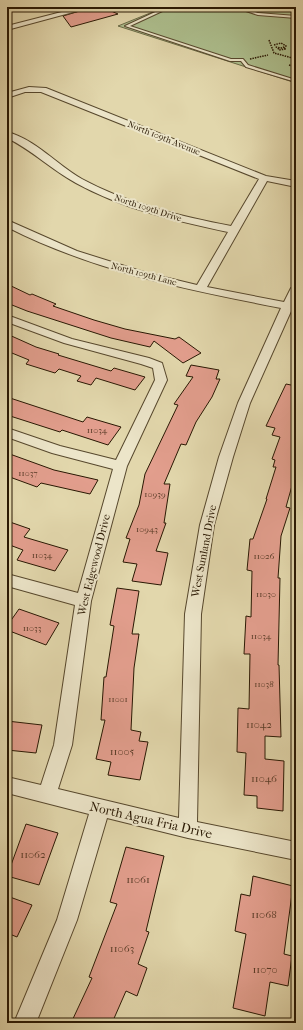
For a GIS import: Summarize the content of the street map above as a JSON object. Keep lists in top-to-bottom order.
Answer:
{
  "streets": {
    "street": [
      "North 109th Avenue",
      "North 109th Drive",
      "North 109th Lane",
      "West Sunland Drive",
      "West Edgewood Drive",
      "North Agua Fria Drive"
    ]
  },
  "crossings": [
    ["North 109th Lane", "West Sunland Drive"],
    ["West Sunland Drive", "North Agua Fria Drive"],
    ["West Edgewood Drive", "North Agua Fria Drive"]
  ],
  "house_numbers": [
    "11034",
    "11037",
    "10939",
    "10943",
    "11034",
    "11026",
    "11030",
    "11033",
    "11034",
    "11038",
    "11001",
    "11042",
    "11005",
    "11046",
    "11062",
    "11061",
    "11068",
    "11063",
    "11070"
  ]
}
